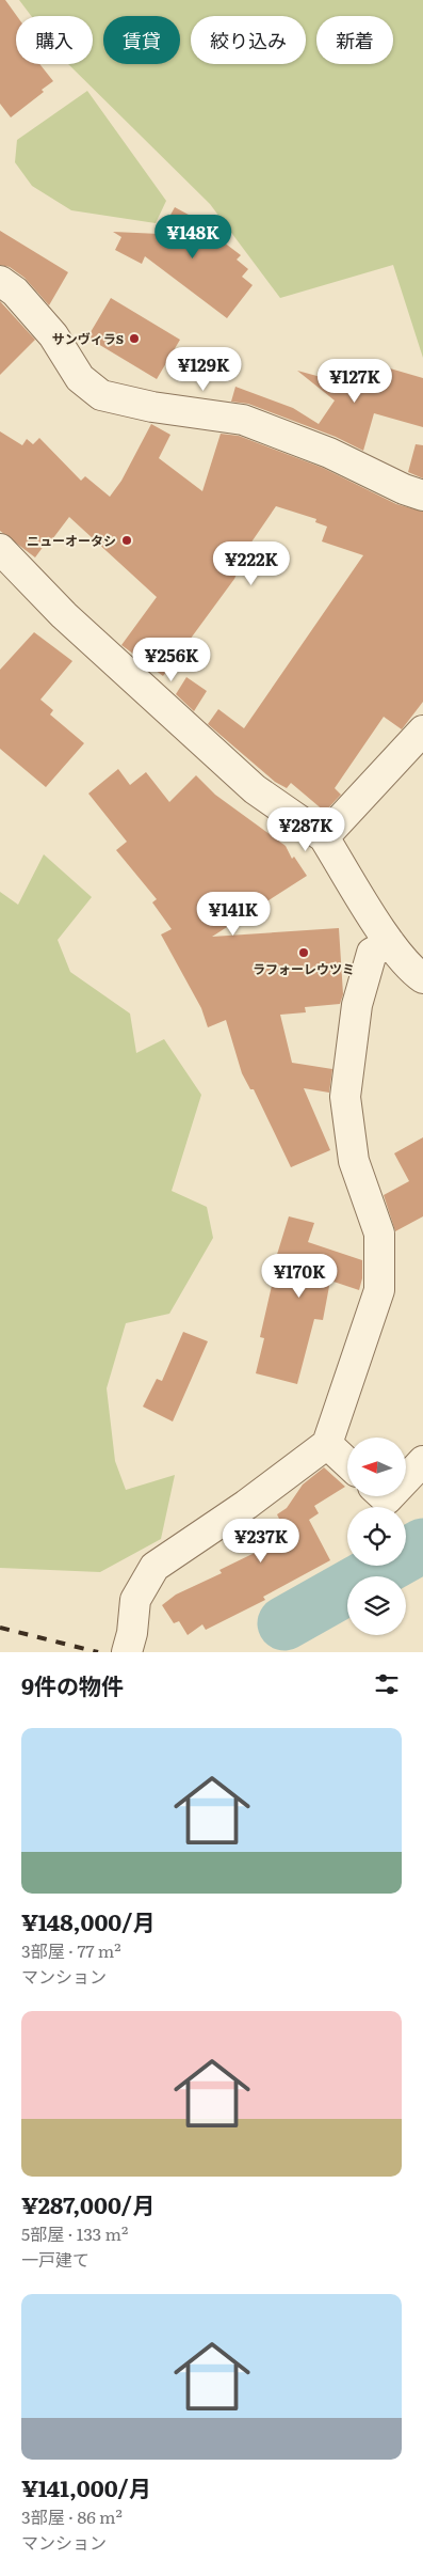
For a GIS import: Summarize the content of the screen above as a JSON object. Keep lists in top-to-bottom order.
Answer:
{
  "places": ["サンヴィラS", "ニューオータシ", "ラフォーレウツミ"],
  "north": "left",
  "page": {
    "chip": [
      "購入",
      "賃貸",
      "絞り込み",
      "新着"
    ],
    "price": [
      "¥148K",
      "¥129K",
      "¥127K",
      "¥222K",
      "¥256K",
      "¥287K",
      "¥141K",
      "¥170K",
      "¥237K"
    ],
    "heading": "9件の物件",
    "list": [
      {
        "name": "¥148,000/月",
        "note": "3部屋 · 77 m² · マンション"
      },
      {
        "name": "¥287,000/月",
        "note": "5部屋 · 133 m² · 一戸建て"
      },
      {
        "name": "¥141,000/月",
        "note": "3部屋 · 86 m² · マンション"
      }
    ]
  }
}
